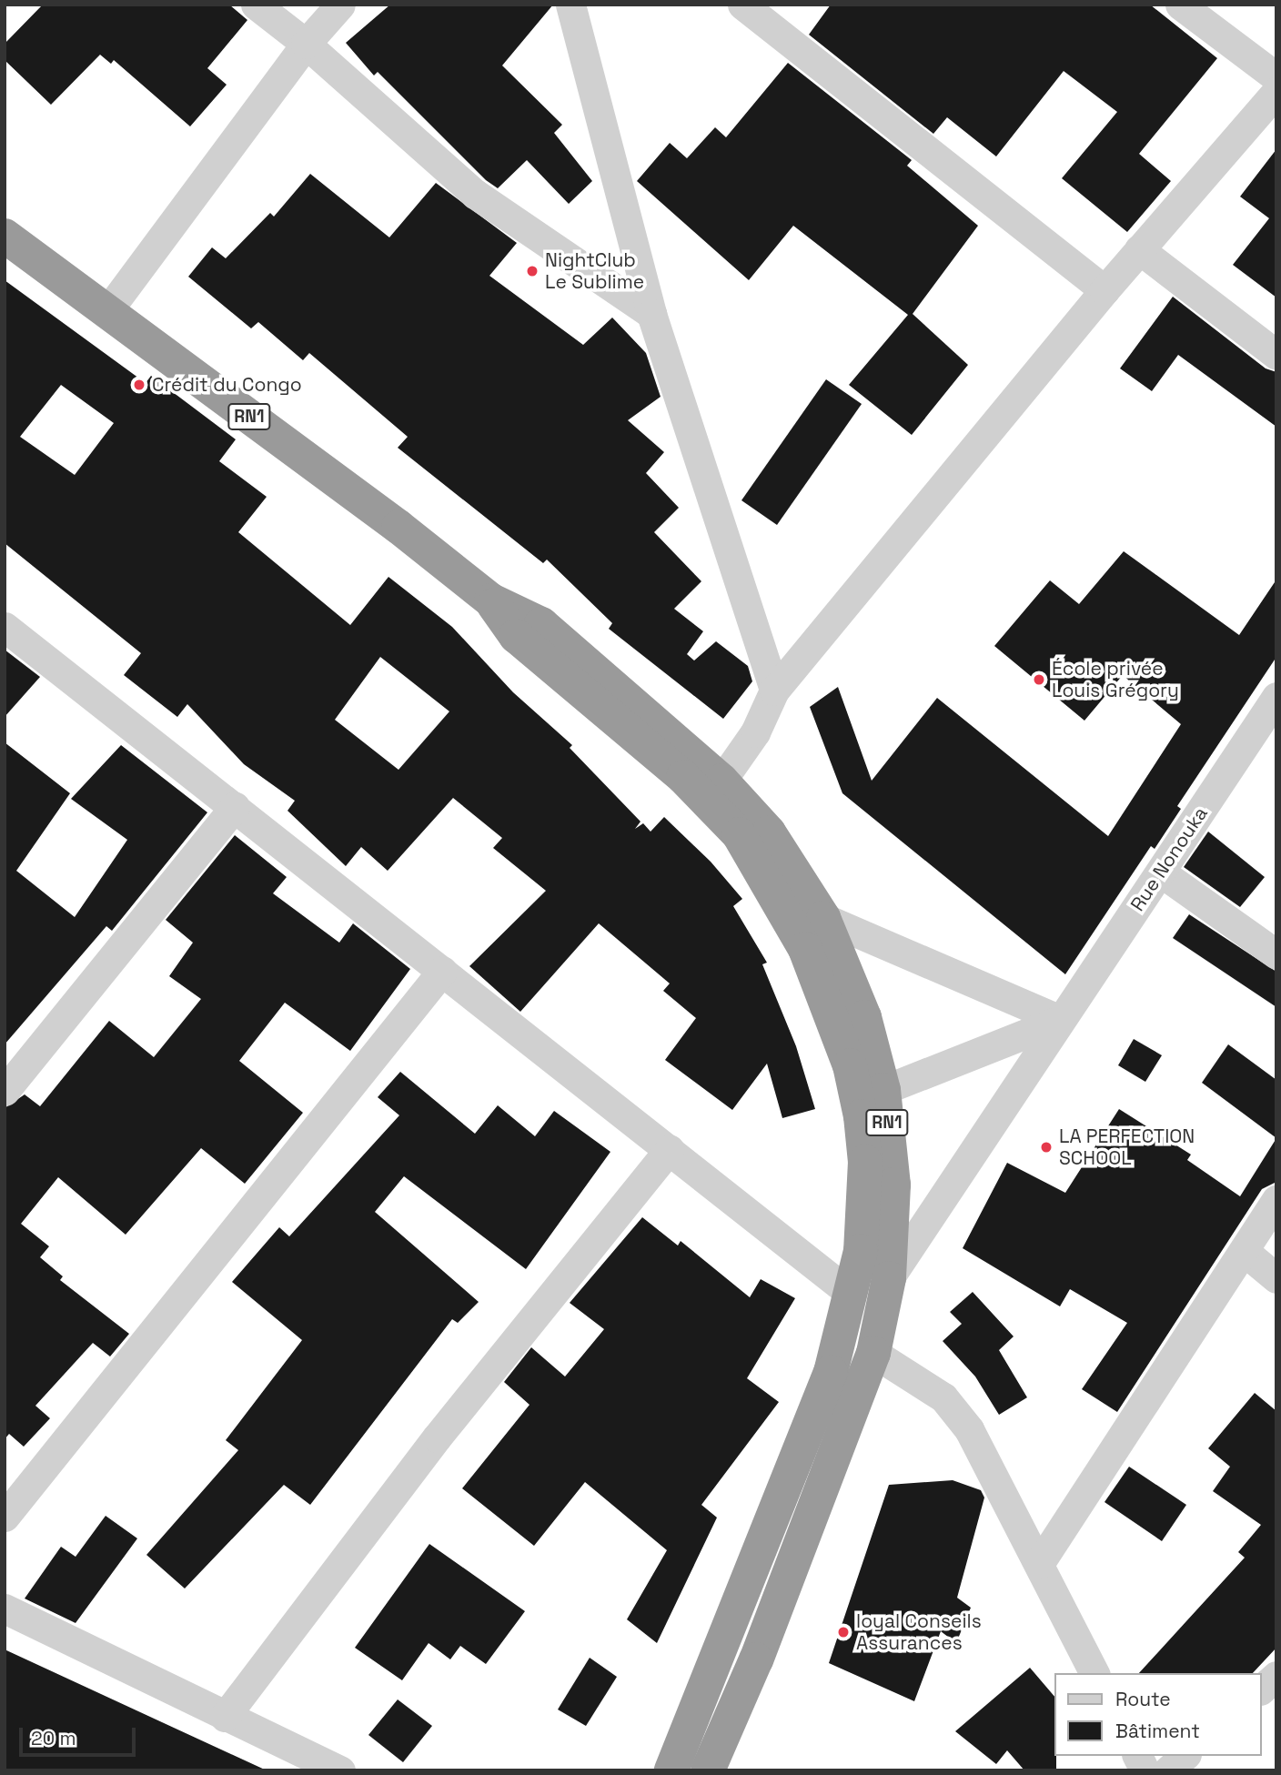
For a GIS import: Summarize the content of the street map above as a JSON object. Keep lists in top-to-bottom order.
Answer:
{
  "streets": {
    "highway": ["RN1"],
    "street": ["Rue Nonouka"]
  },
  "crossings": [
    ["RN1", "Rue Nonouka"]
  ],
  "places": [
    "NightClub Le Sublime",
    "Crédit du Congo",
    "École privée Louis Grégory",
    "LA PERFECTION SCHOOL",
    "loyal Conseils Assurances"
  ],
  "legend": ["Route", "Bâtiment"],
  "scale_bar": "20 m"
}
